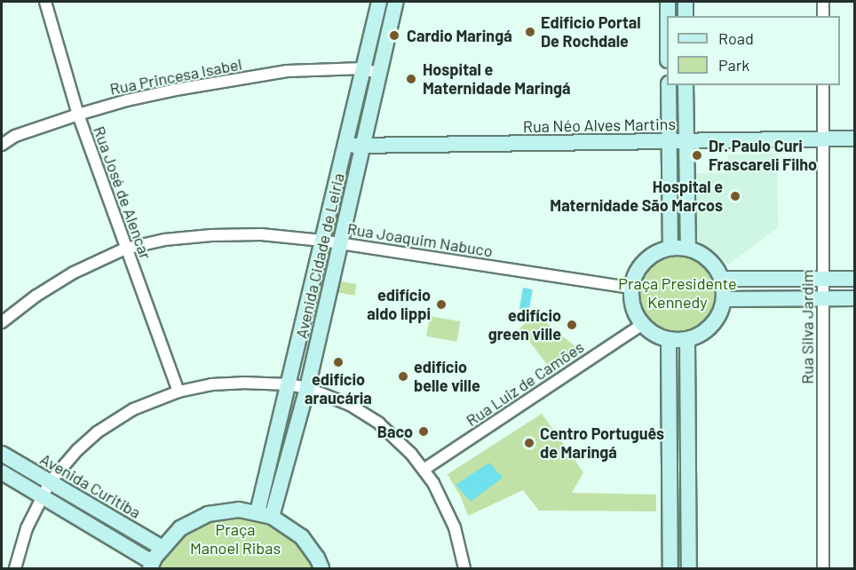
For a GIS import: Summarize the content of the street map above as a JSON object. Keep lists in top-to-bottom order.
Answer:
{
  "streets": {
    "main road": ["Rua Néo Alves Martins", "Avenida Cidade de Leiria", "Avenida Curitiba"],
    "street": [
      "Rua Princesa Isabel",
      "Rua José de Alencar",
      "Rua Joaquim Nabuco",
      "Rua Silva Jardim",
      "Rua Luiz de Camões"
    ]
  },
  "crossings": [
    ["Rua Princesa Isabel", "Rua José de Alencar"],
    ["Rua Princesa Isabel", "Avenida Cidade de Leiria"],
    ["Rua Néo Alves Martins", "Avenida Cidade de Leiria"],
    ["Rua Néo Alves Martins", "Rua Silva Jardim"],
    ["Rua José de Alencar", "Rua Joaquim Nabuco"],
    ["Rua Joaquim Nabuco", "Avenida Cidade de Leiria"],
    ["Rua Joaquim Nabuco", "Rua Luiz de Camões"]
  ],
  "parks": ["Praça Presidente Kennedy", "Praça Manoel Ribas"],
  "places": [
    "Edificio Portal De Rochdale",
    "Cardio Maringá",
    "Hospital e Maternidade Maringá",
    "Dr. Paulo Curi Frascareli Filho",
    "Hospital e Maternidade São Marcos",
    "edifício aldo lippi",
    "edifício green ville",
    "edifício araucária",
    "edifício belle ville",
    "Baco",
    "Centro Português de Maringá"
  ],
  "legend": ["Road", "Park"]
}
